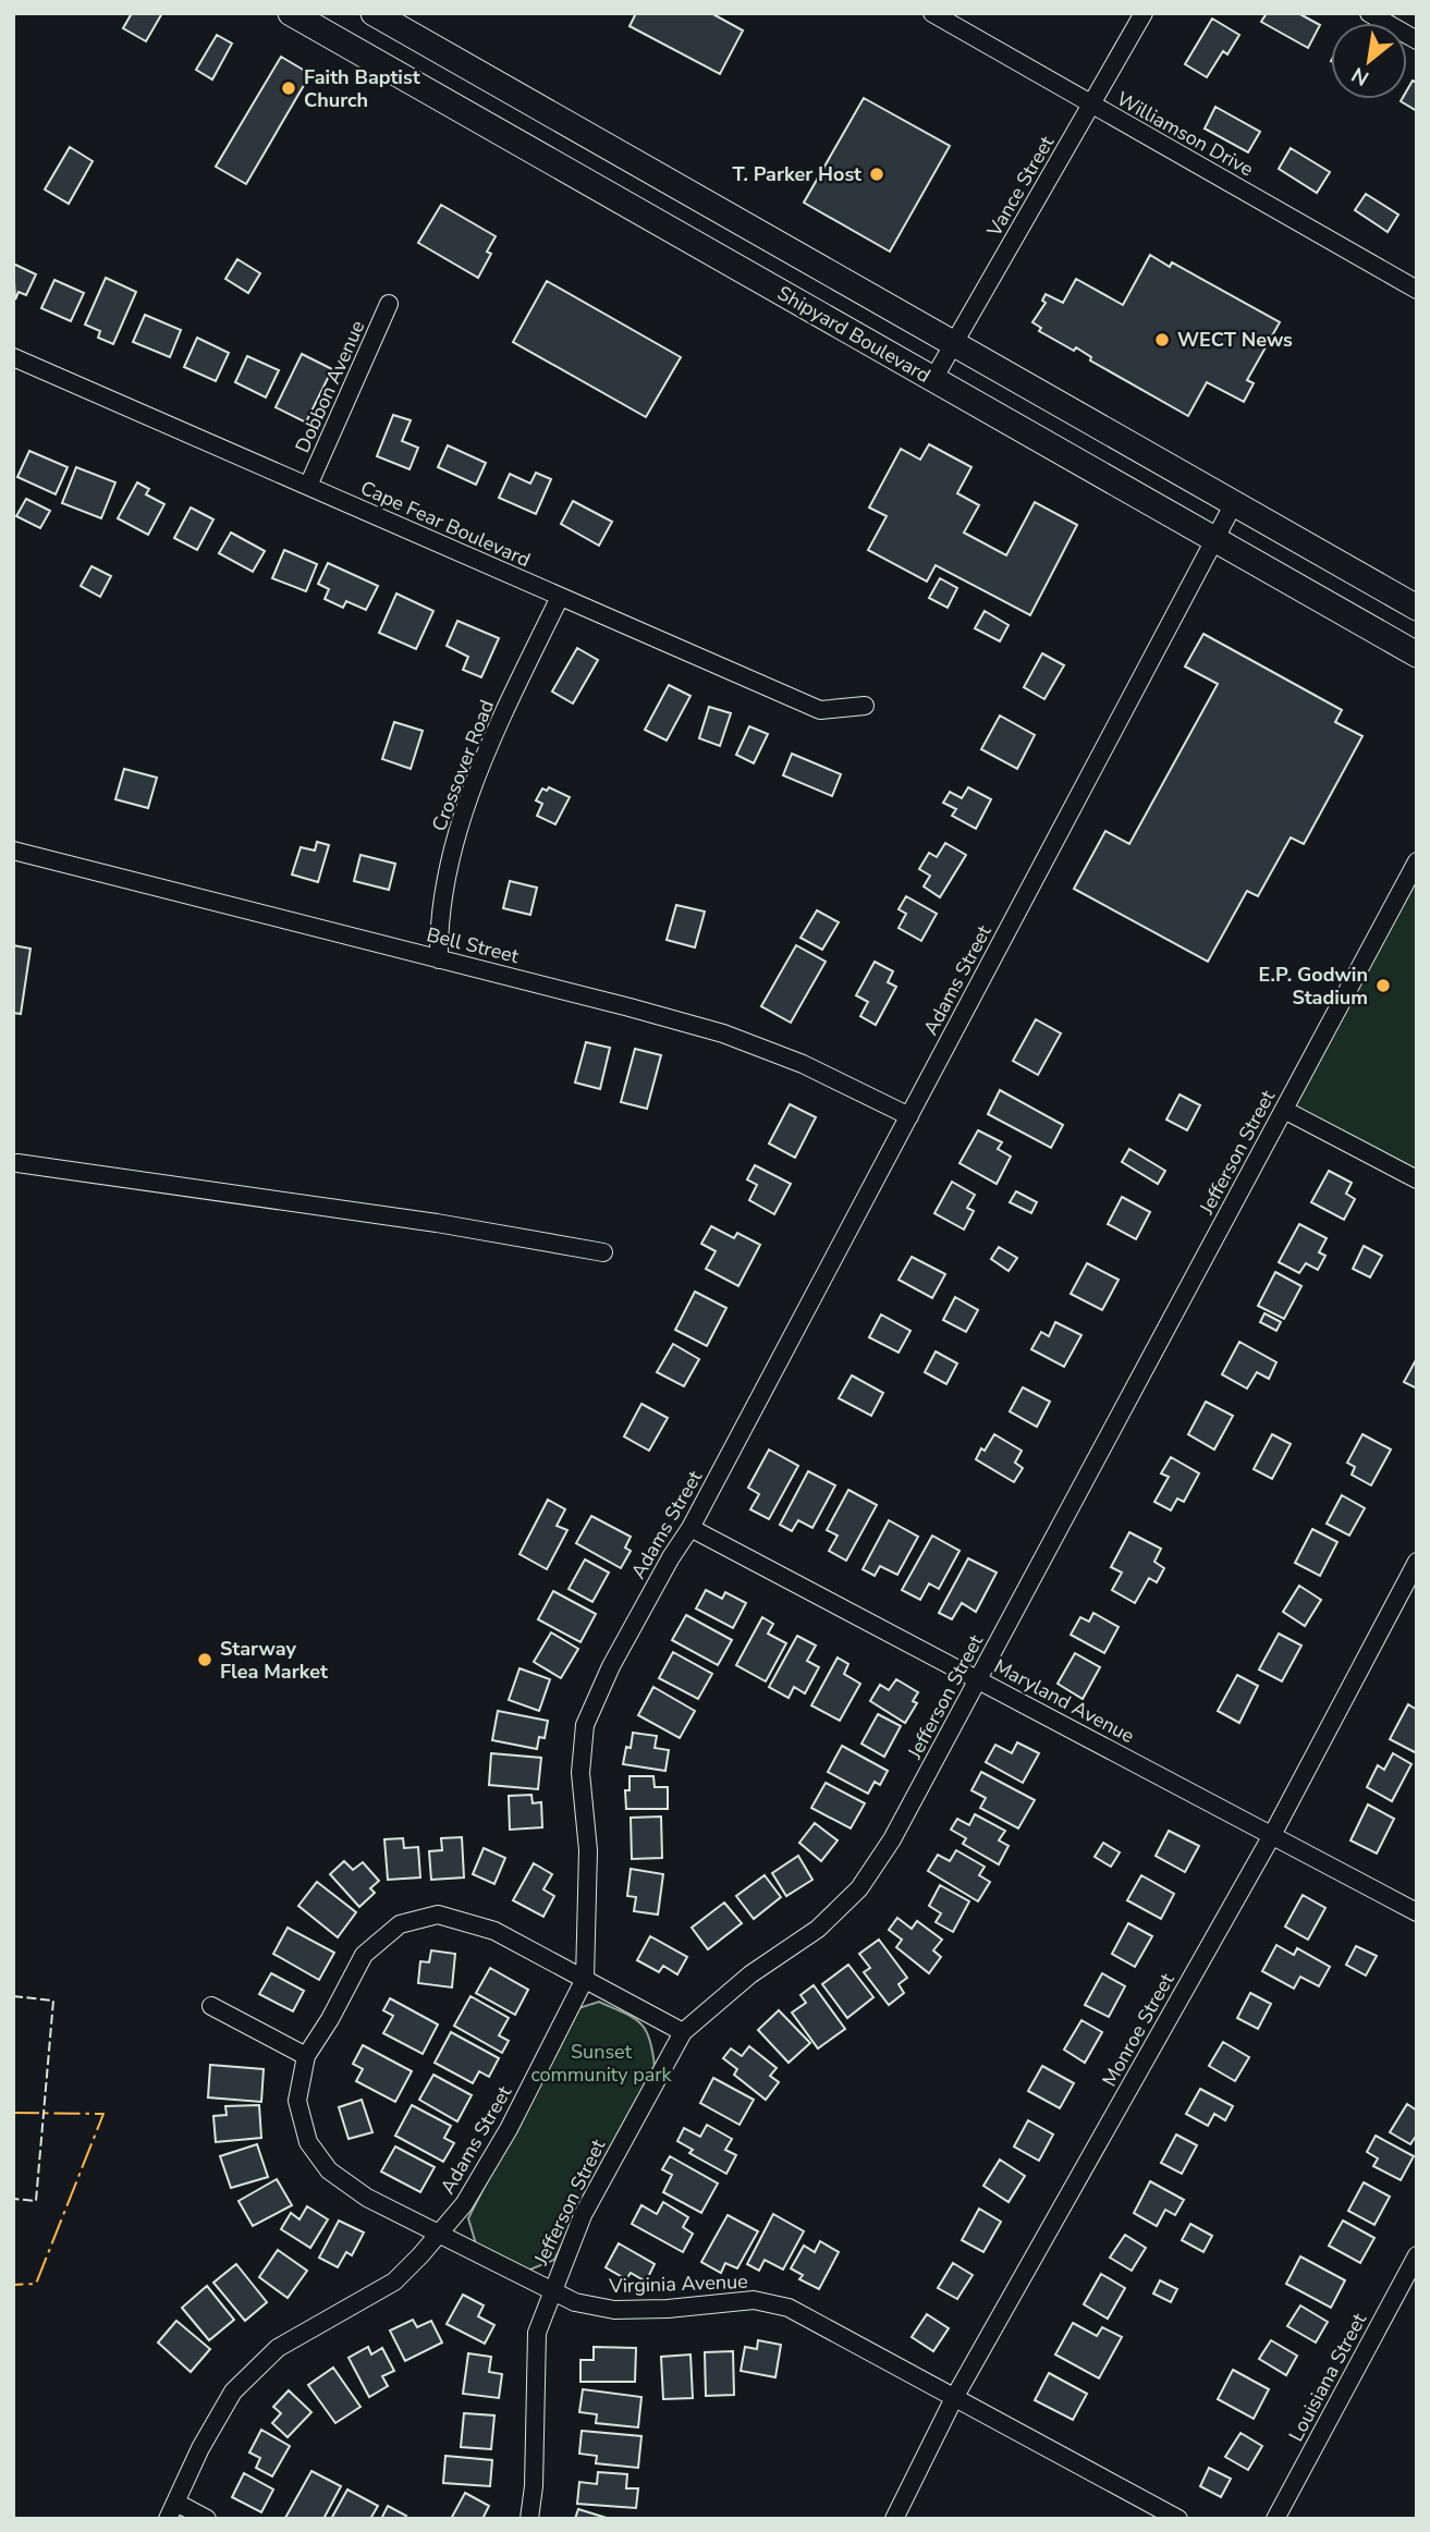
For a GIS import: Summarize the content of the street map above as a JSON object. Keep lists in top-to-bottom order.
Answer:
{
  "streets": {
    "main road": ["Shipyard Boulevard"],
    "street": [
      "Williamson Drive",
      "Vance Street",
      "Dobbon Avenue",
      "Cape Fear Boulevard",
      "Crossover Road",
      "Bell Street",
      "Adams Street",
      "Jefferson Street",
      "Maryland Avenue",
      "Monroe Street",
      "Virginia Avenue",
      "Louisiana Street"
    ]
  },
  "crossings": [
    ["Williamson Drive", "Vance Street"],
    ["Vance Street", "Shipyard Boulevard"],
    ["Shipyard Boulevard", "Adams Street"],
    ["Dobbon Avenue", "Cape Fear Boulevard"],
    ["Cape Fear Boulevard", "Crossover Road"],
    ["Crossover Road", "Bell Street"],
    ["Bell Street", "Adams Street"],
    ["Adams Street", "Maryland Avenue"],
    ["Adams Street", "Virginia Avenue"],
    ["Jefferson Street", "Maryland Avenue"],
    ["Jefferson Street", "Virginia Avenue"],
    ["Maryland Avenue", "Monroe Street"],
    ["Monroe Street", "Virginia Avenue"]
  ],
  "parks": ["Sunset community park"],
  "places": [
    "Faith Baptist Church",
    "T. Parker Host",
    "WECT News",
    "E.P. Godwin Stadium",
    "Starway Flea Market"
  ],
  "north": "bottom left"
}
